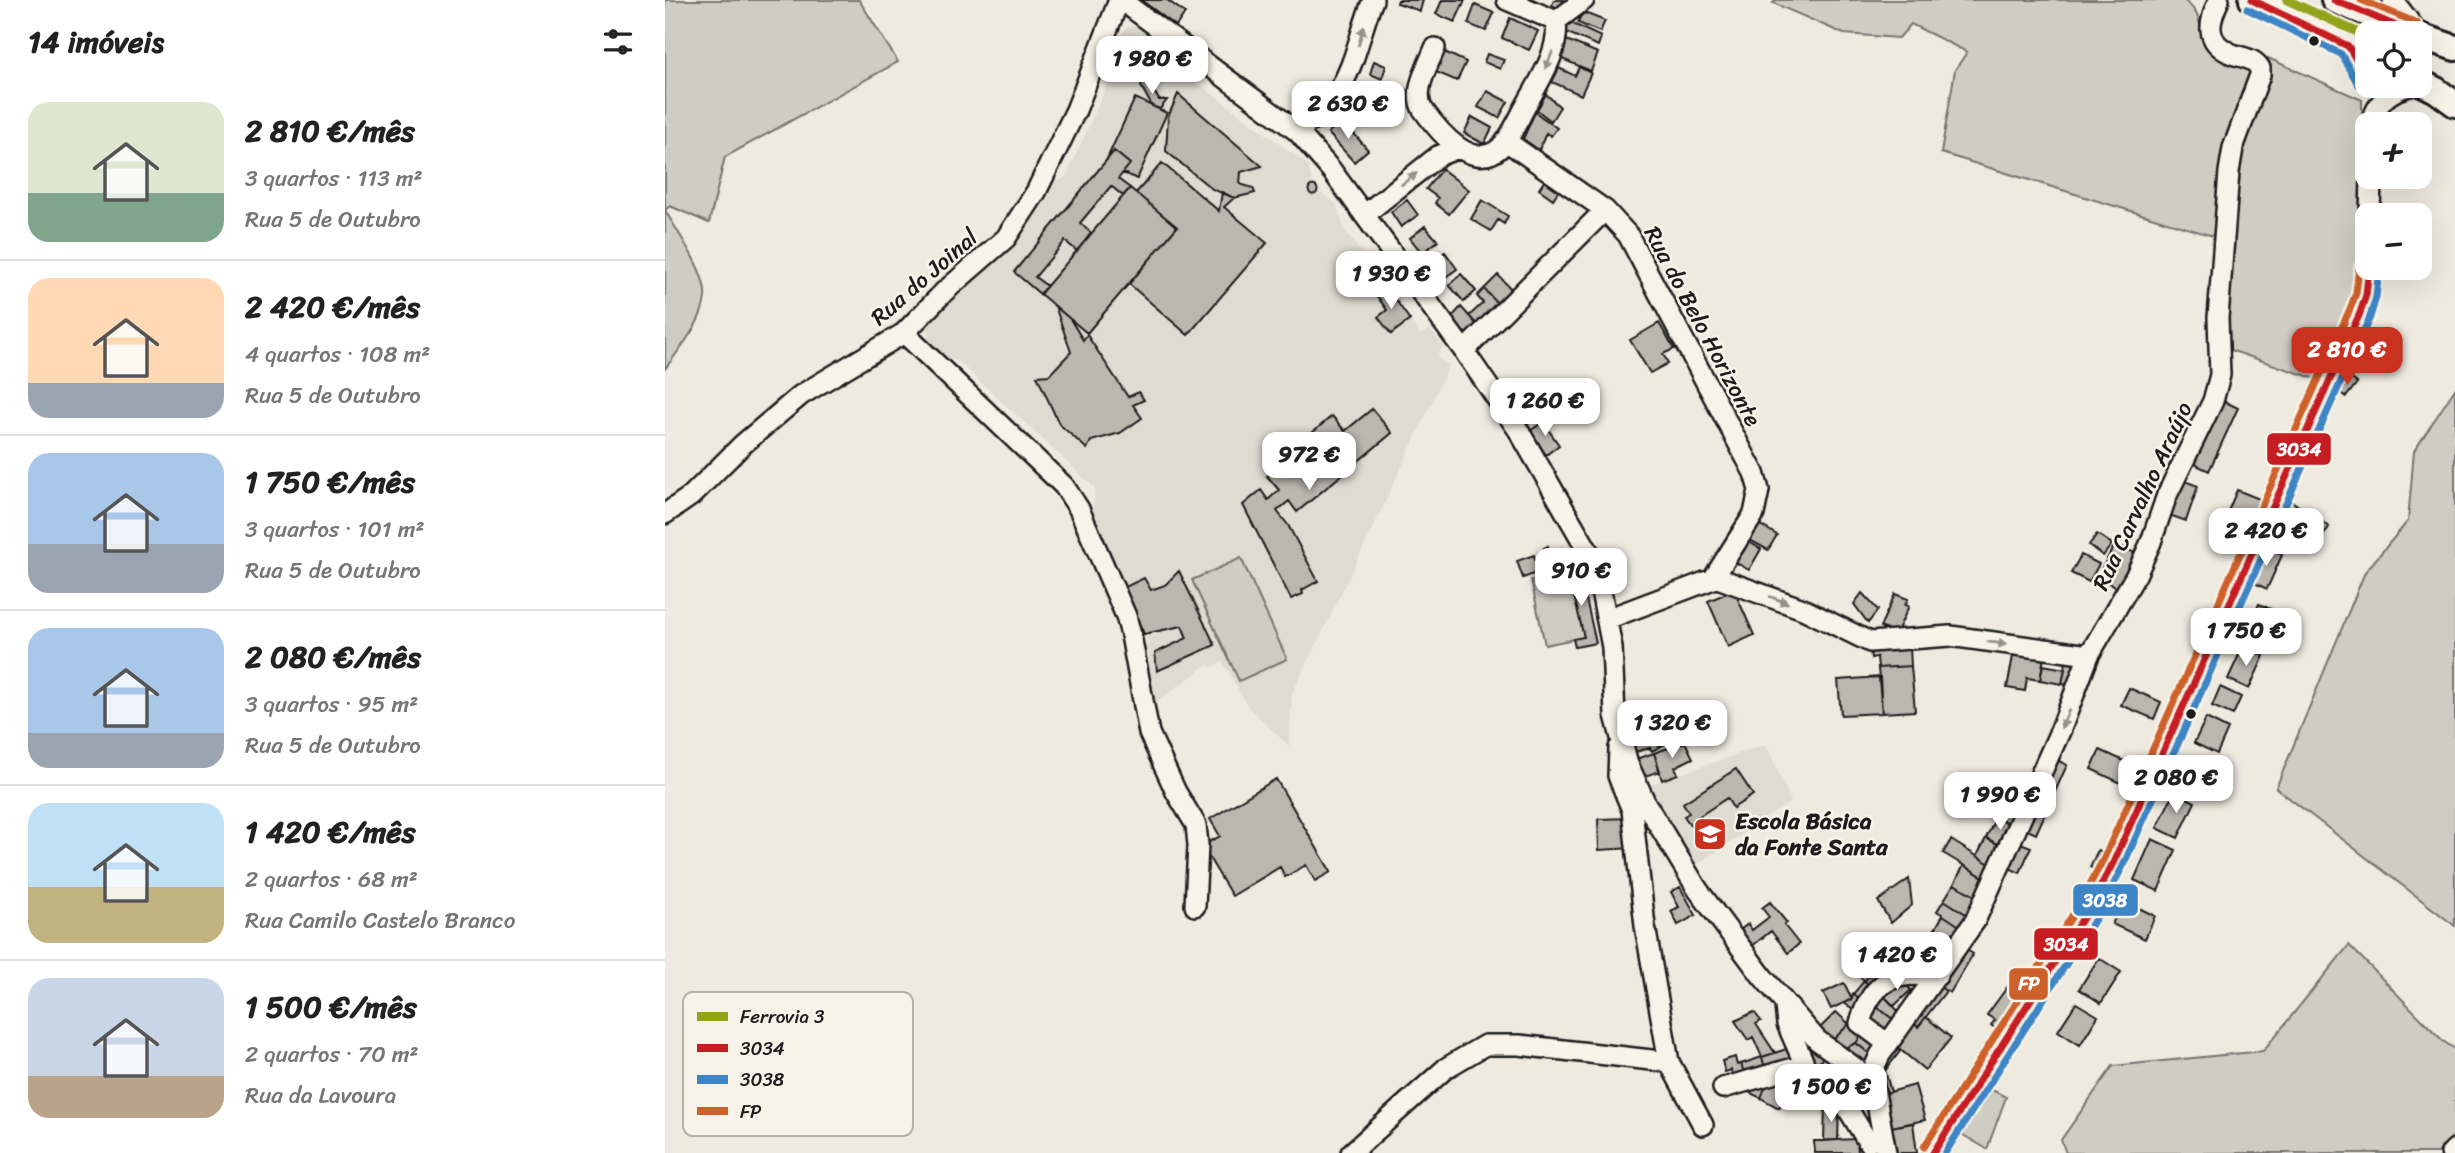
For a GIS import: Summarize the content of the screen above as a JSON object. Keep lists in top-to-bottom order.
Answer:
{
  "streets": {
    "street": ["Rua do Joinal", "Rua do Belo Horizonte", "Rua Carvalho Araújo"]
  },
  "places": {
    "school or university": ["Escola Básica da Fonte Santa"]
  },
  "lines": [
    "rail line 3",
    "transit line 3034",
    "transit line FP",
    "transit line 3038"
  ],
  "legend": [
    "Ferrovia 3",
    "3034",
    "3038",
    "FP"
  ],
  "page": {
    "heading": "14 imóveis",
    "map_buttons": ["+", "−"],
    "price": [
      "1 980 €",
      "2 630 €",
      "1 930 €",
      "2 810 €",
      "1 260 €",
      "972 €",
      "2 420 €",
      "910 €",
      "1 750 €",
      "1 320 €",
      "2 080 €",
      "1 990 €",
      "1 420 €",
      "1 500 €"
    ],
    "list": [
      {
        "name": "2 810 €/mês",
        "note": "3 quartos · 113 m² · Rua 5 de Outubro"
      },
      {
        "name": "2 420 €/mês",
        "note": "4 quartos · 108 m² · Rua 5 de Outubro"
      },
      {
        "name": "1 750 €/mês",
        "note": "3 quartos · 101 m² · Rua 5 de Outubro"
      },
      {
        "name": "2 080 €/mês",
        "note": "3 quartos · 95 m² · Rua 5 de Outubro"
      },
      {
        "name": "1 420 €/mês",
        "note": "2 quartos · 68 m² · Rua Camilo Castelo Branco"
      },
      {
        "name": "1 500 €/mês",
        "note": "2 quartos · 70 m² · Rua da Lavoura"
      }
    ]
  }
}
